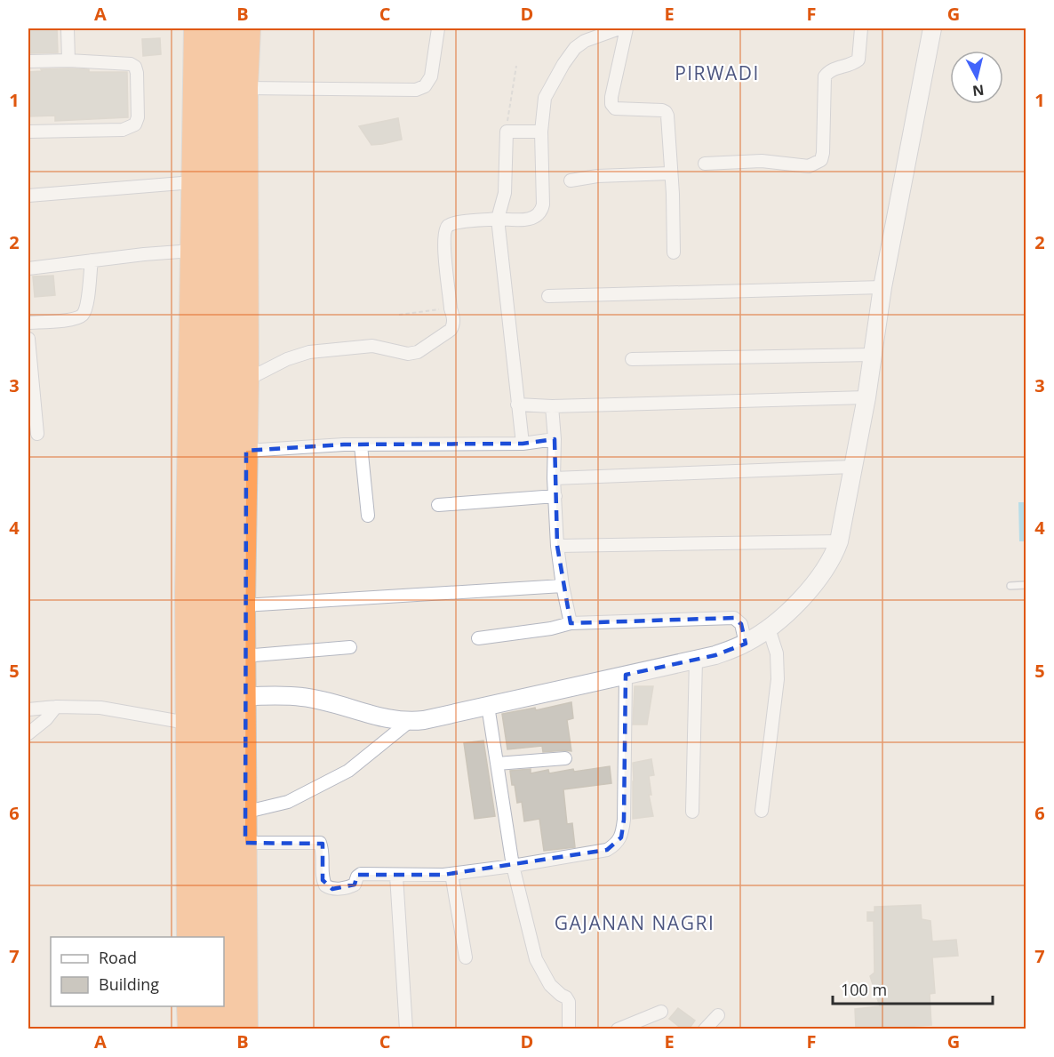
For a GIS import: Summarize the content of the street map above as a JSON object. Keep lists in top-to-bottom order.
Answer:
{
  "districts": ["PIRWADI", "GAJANAN NAGRI"],
  "legend": ["Road", "Building"],
  "scale_bar": "100 m",
  "north": "bottom",
  "grid": {
    "columns": [
      "A",
      "B",
      "C",
      "D",
      "E",
      "F",
      "G"
    ],
    "rows": [
      "1",
      "2",
      "3",
      "4",
      "5",
      "6",
      "7"
    ]
  }
}
